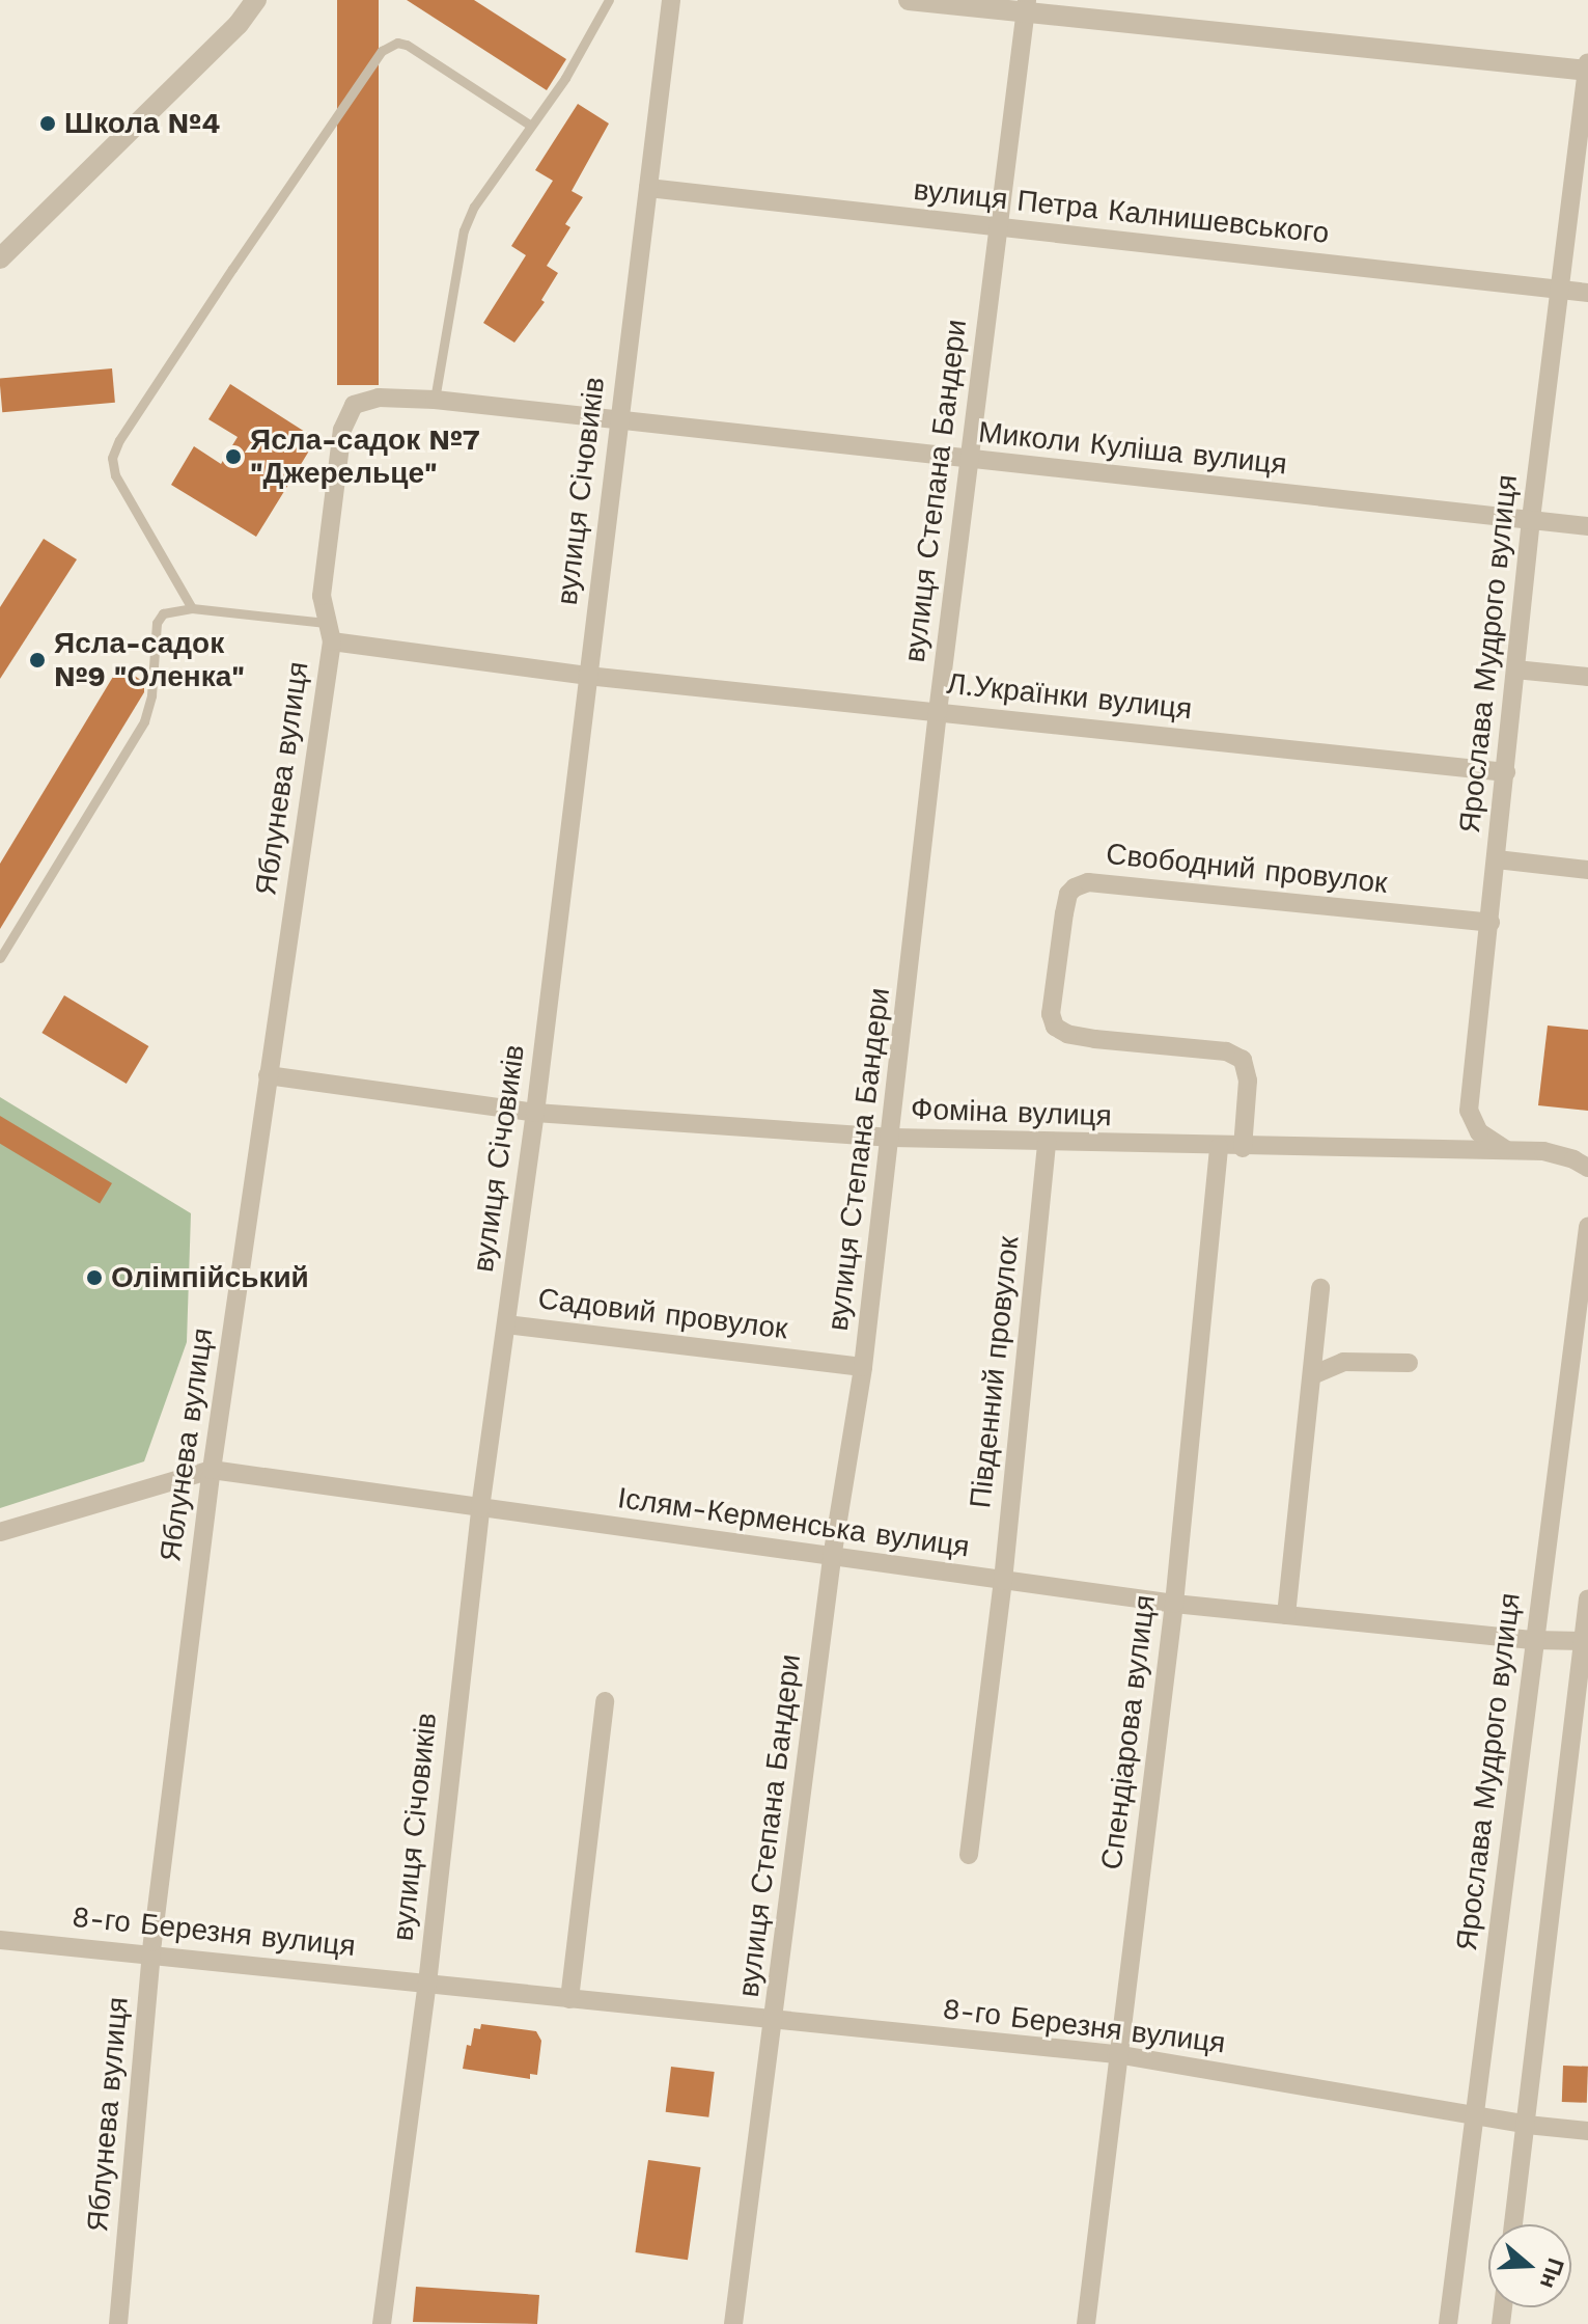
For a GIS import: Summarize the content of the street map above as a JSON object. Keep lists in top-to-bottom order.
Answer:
{
  "streets": {
    "street": [
      "вулиця Петра Калнишевського",
      "Миколи Куліша вулиця",
      "вулиця Січовиків",
      "вулиця Степана Бандери",
      "Ярослава Мудрого вулиця",
      "Л.Українки вулиця",
      "Яблунева вулиця",
      "Свободний провулок",
      "Фоміна вулиця",
      "Садовий провулок",
      "Південний провулок",
      "Іслям-Керменська вулиця",
      "Спендіарова вулиця",
      "8-го Березня вулиця"
    ]
  },
  "crossings": [
    ["вулиця Петра Калнишевського", "вулиця Січовиків"],
    ["вулиця Петра Калнишевського", "вулиця Степана Бандери"],
    ["вулиця Петра Калнишевського", "Ярослава Мудрого вулиця"],
    ["Миколи Куліша вулиця", "вулиця Січовиків"],
    ["Миколи Куліша вулиця", "вулиця Степана Бандери"],
    ["Миколи Куліша вулиця", "Ярослава Мудрого вулиця"],
    ["Миколи Куліша вулиця", "Яблунева вулиця"],
    ["вулиця Січовиків", "Л.Українки вулиця"],
    ["вулиця Січовиків", "Фоміна вулиця"],
    ["вулиця Січовиків", "Садовий провулок"],
    ["вулиця Січовиків", "Іслям-Керменська вулиця"],
    ["вулиця Січовиків", "8-го Березня вулиця"],
    ["вулиця Степана Бандери", "Л.Українки вулиця"],
    ["вулиця Степана Бандери", "Фоміна вулиця"],
    ["вулиця Степана Бандери", "Садовий провулок"],
    ["вулиця Степана Бандери", "Іслям-Керменська вулиця"],
    ["вулиця Степана Бандери", "8-го Березня вулиця"],
    ["Ярослава Мудрого вулиця", "Л.Українки вулиця"],
    ["Ярослава Мудрого вулиця", "Свободний провулок"],
    ["Ярослава Мудрого вулиця", "Фоміна вулиця"],
    ["Ярослава Мудрого вулиця", "Іслям-Керменська вулиця"],
    ["Ярослава Мудрого вулиця", "8-го Березня вулиця"],
    ["Л.Українки вулиця", "Яблунева вулиця"],
    ["Яблунева вулиця", "Фоміна вулиця"],
    ["Яблунева вулиця", "Іслям-Керменська вулиця"],
    ["Яблунева вулиця", "8-го Березня вулиця"],
    ["Свободний провулок", "Фоміна вулиця"],
    ["Фоміна вулиця", "Південний провулок"],
    ["Фоміна вулиця", "Спендіарова вулиця"],
    ["Південний провулок", "Іслям-Керменська вулиця"],
    ["Іслям-Керменська вулиця", "Спендіарова вулиця"],
    ["Спендіарова вулиця", "8-го Березня вулиця"]
  ],
  "places": [
    "Школа №4",
    "Ясла-садок №7 \"Джерельце\"",
    "Ясла-садок №9 \"Оленка\"",
    "Олімпійський"
  ],
  "north": "right"
}
